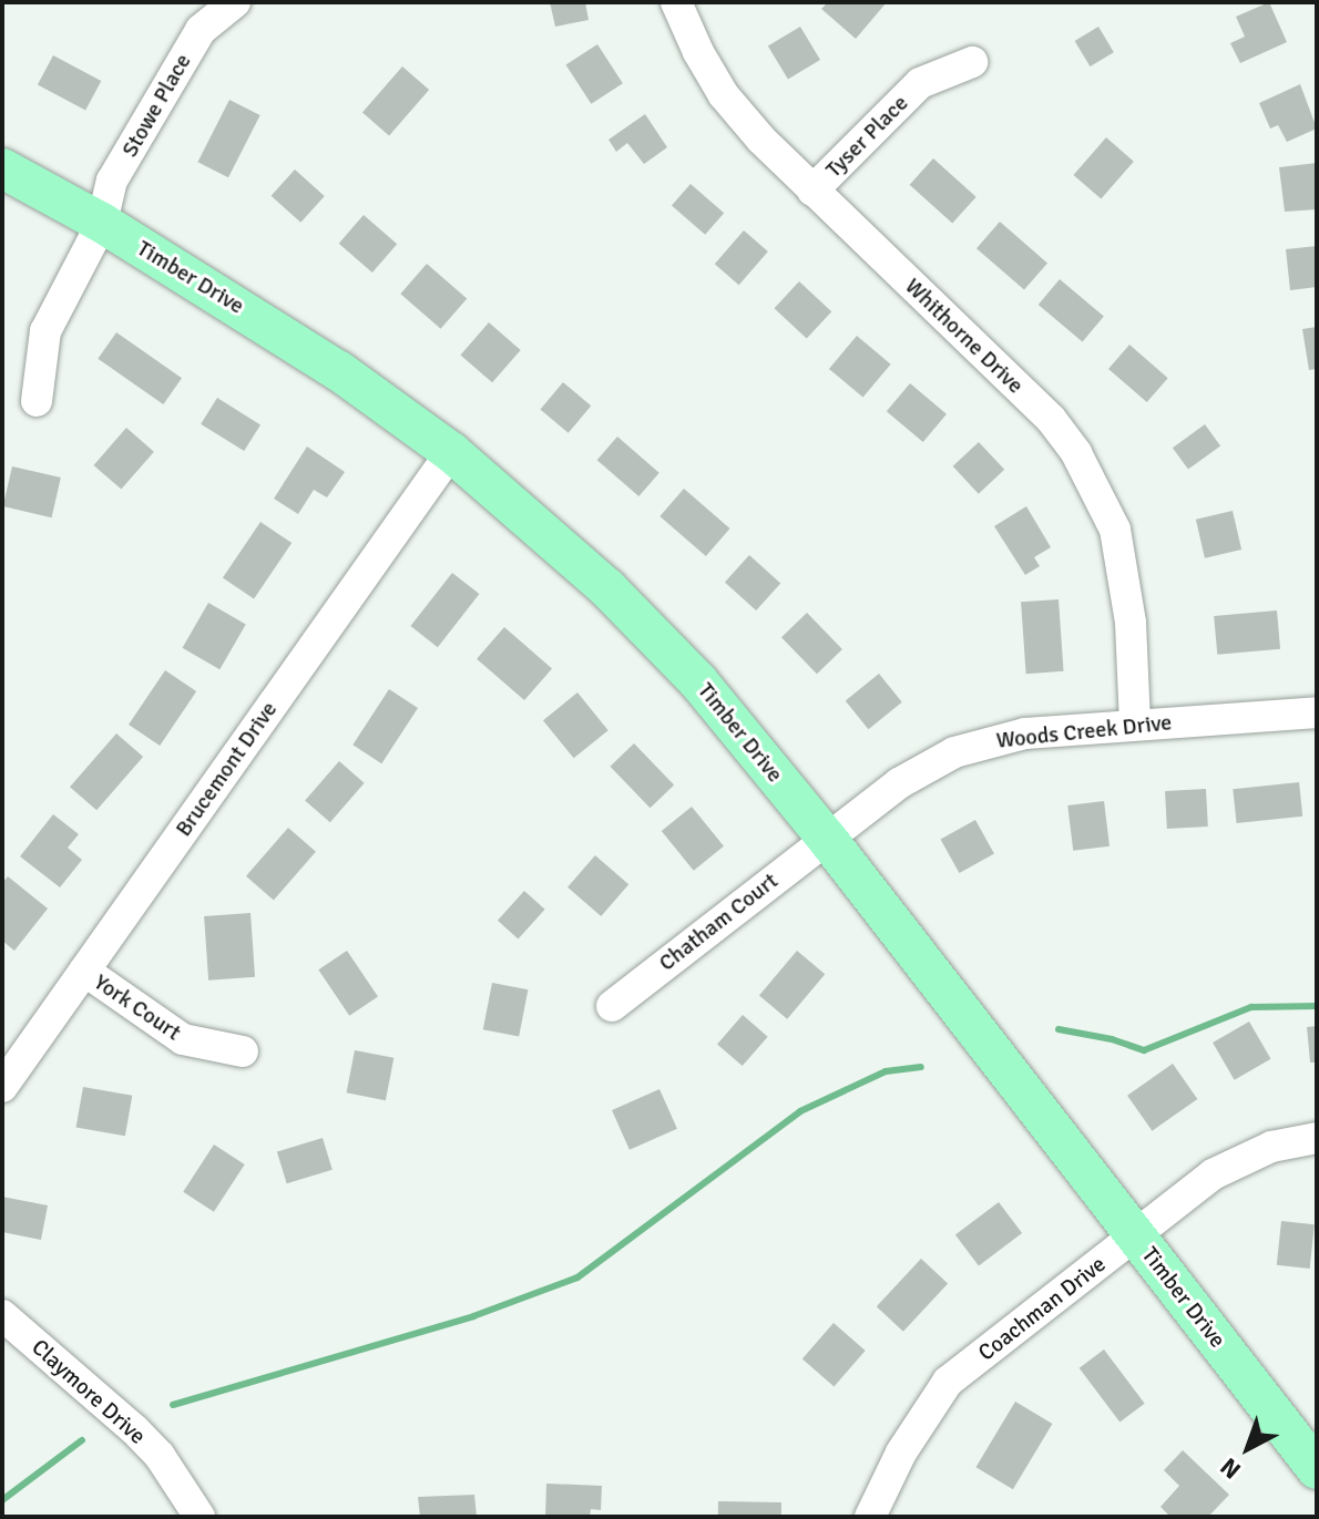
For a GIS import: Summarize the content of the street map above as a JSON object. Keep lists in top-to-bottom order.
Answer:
{
  "streets": {
    "main road": ["Timber Drive"],
    "street": [
      "Stowe Place",
      "Tyser Place",
      "Whithorne Drive",
      "Woods Creek Drive",
      "Brucemont Drive",
      "Chatham Court",
      "York Court",
      "Coachman Drive",
      "Claymore Drive"
    ]
  },
  "crossings": [
    ["Stowe Place", "Timber Drive"],
    ["Tyser Place", "Whithorne Drive"],
    ["Timber Drive", "Woods Creek Drive"],
    ["Timber Drive", "Brucemont Drive"],
    ["Timber Drive", "Chatham Court"],
    ["Timber Drive", "Coachman Drive"],
    ["Whithorne Drive", "Woods Creek Drive"],
    ["Woods Creek Drive", "Chatham Court"],
    ["Brucemont Drive", "York Court"]
  ],
  "north": "bottom left"
}
